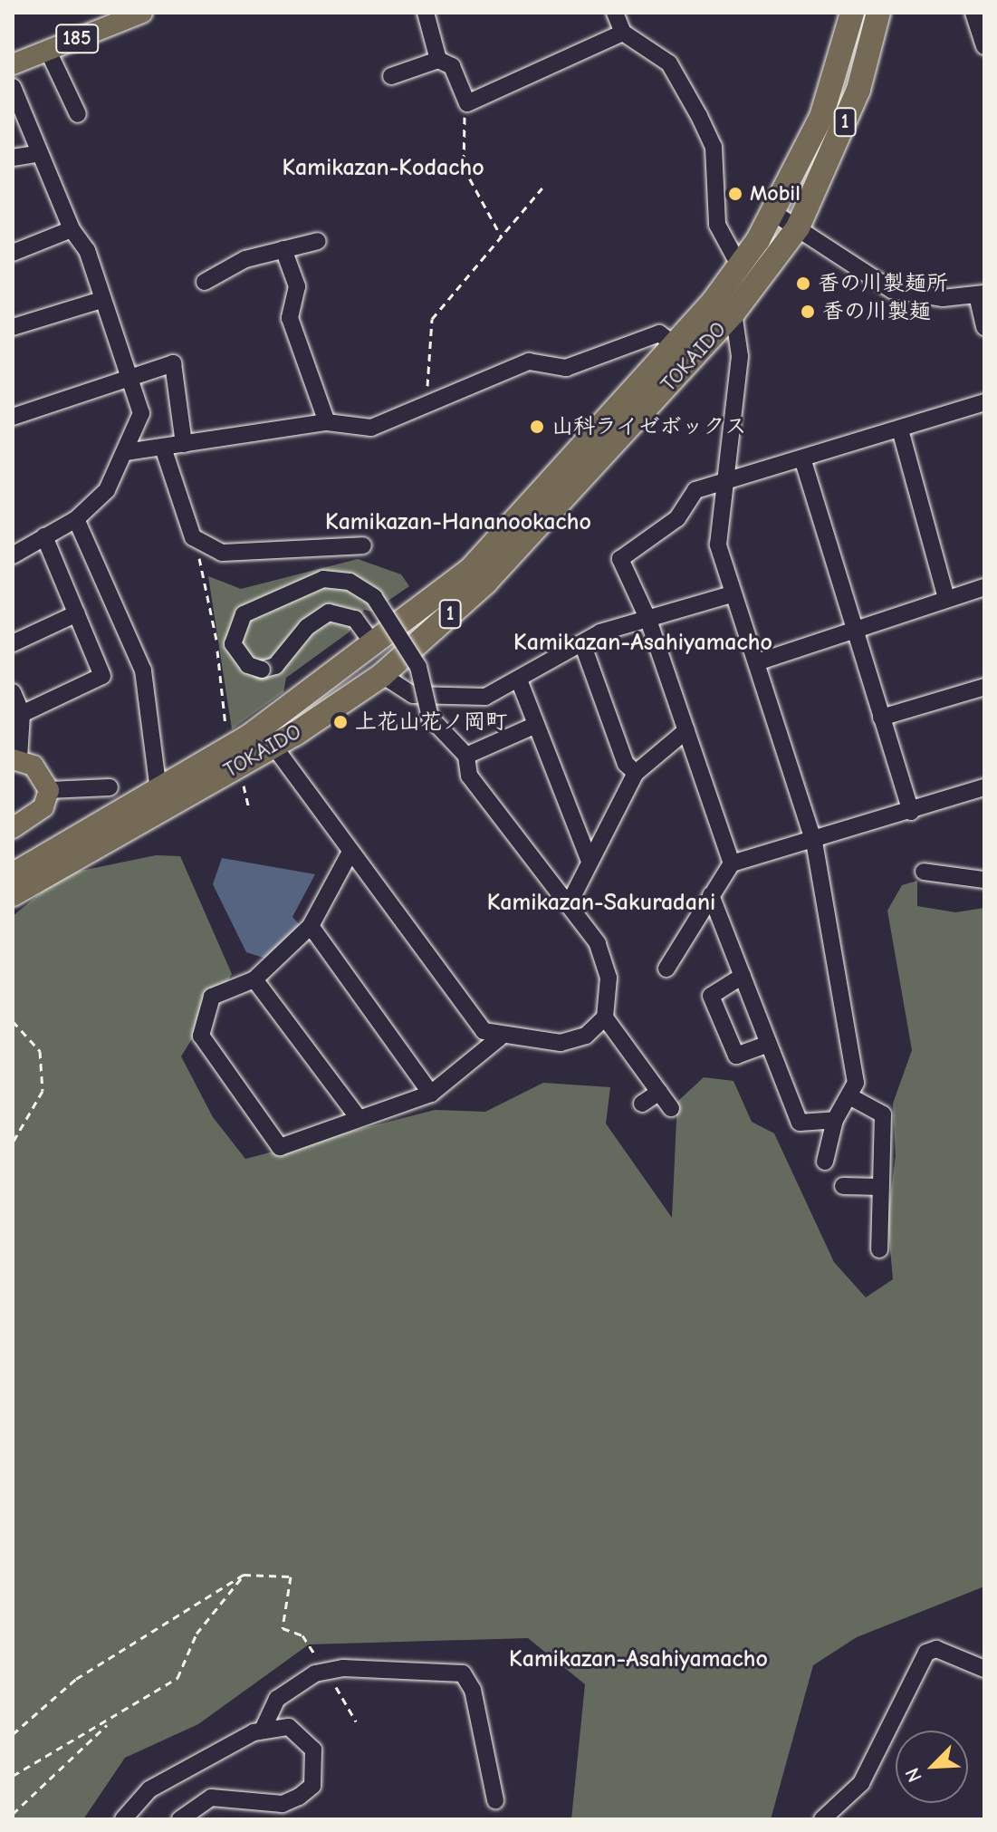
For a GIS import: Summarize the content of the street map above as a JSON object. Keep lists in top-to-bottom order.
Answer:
{
  "streets": {
    "highway": ["1", "TOKAIDO"],
    "main road": ["185"]
  },
  "districts": [
    "Kamikazan-Kodacho",
    "Kamikazan-Hananookacho",
    "Kamikazan-Asahiyamacho",
    "Kamikazan-Sakuradani",
    "Kamikazan-Asahiyamacho"
  ],
  "places": [
    "Mobil",
    "香の川製麺所",
    "香の川製麺",
    "山科ライゼボックス",
    "上花山花ノ岡町"
  ],
  "north": "bottom left"
}
